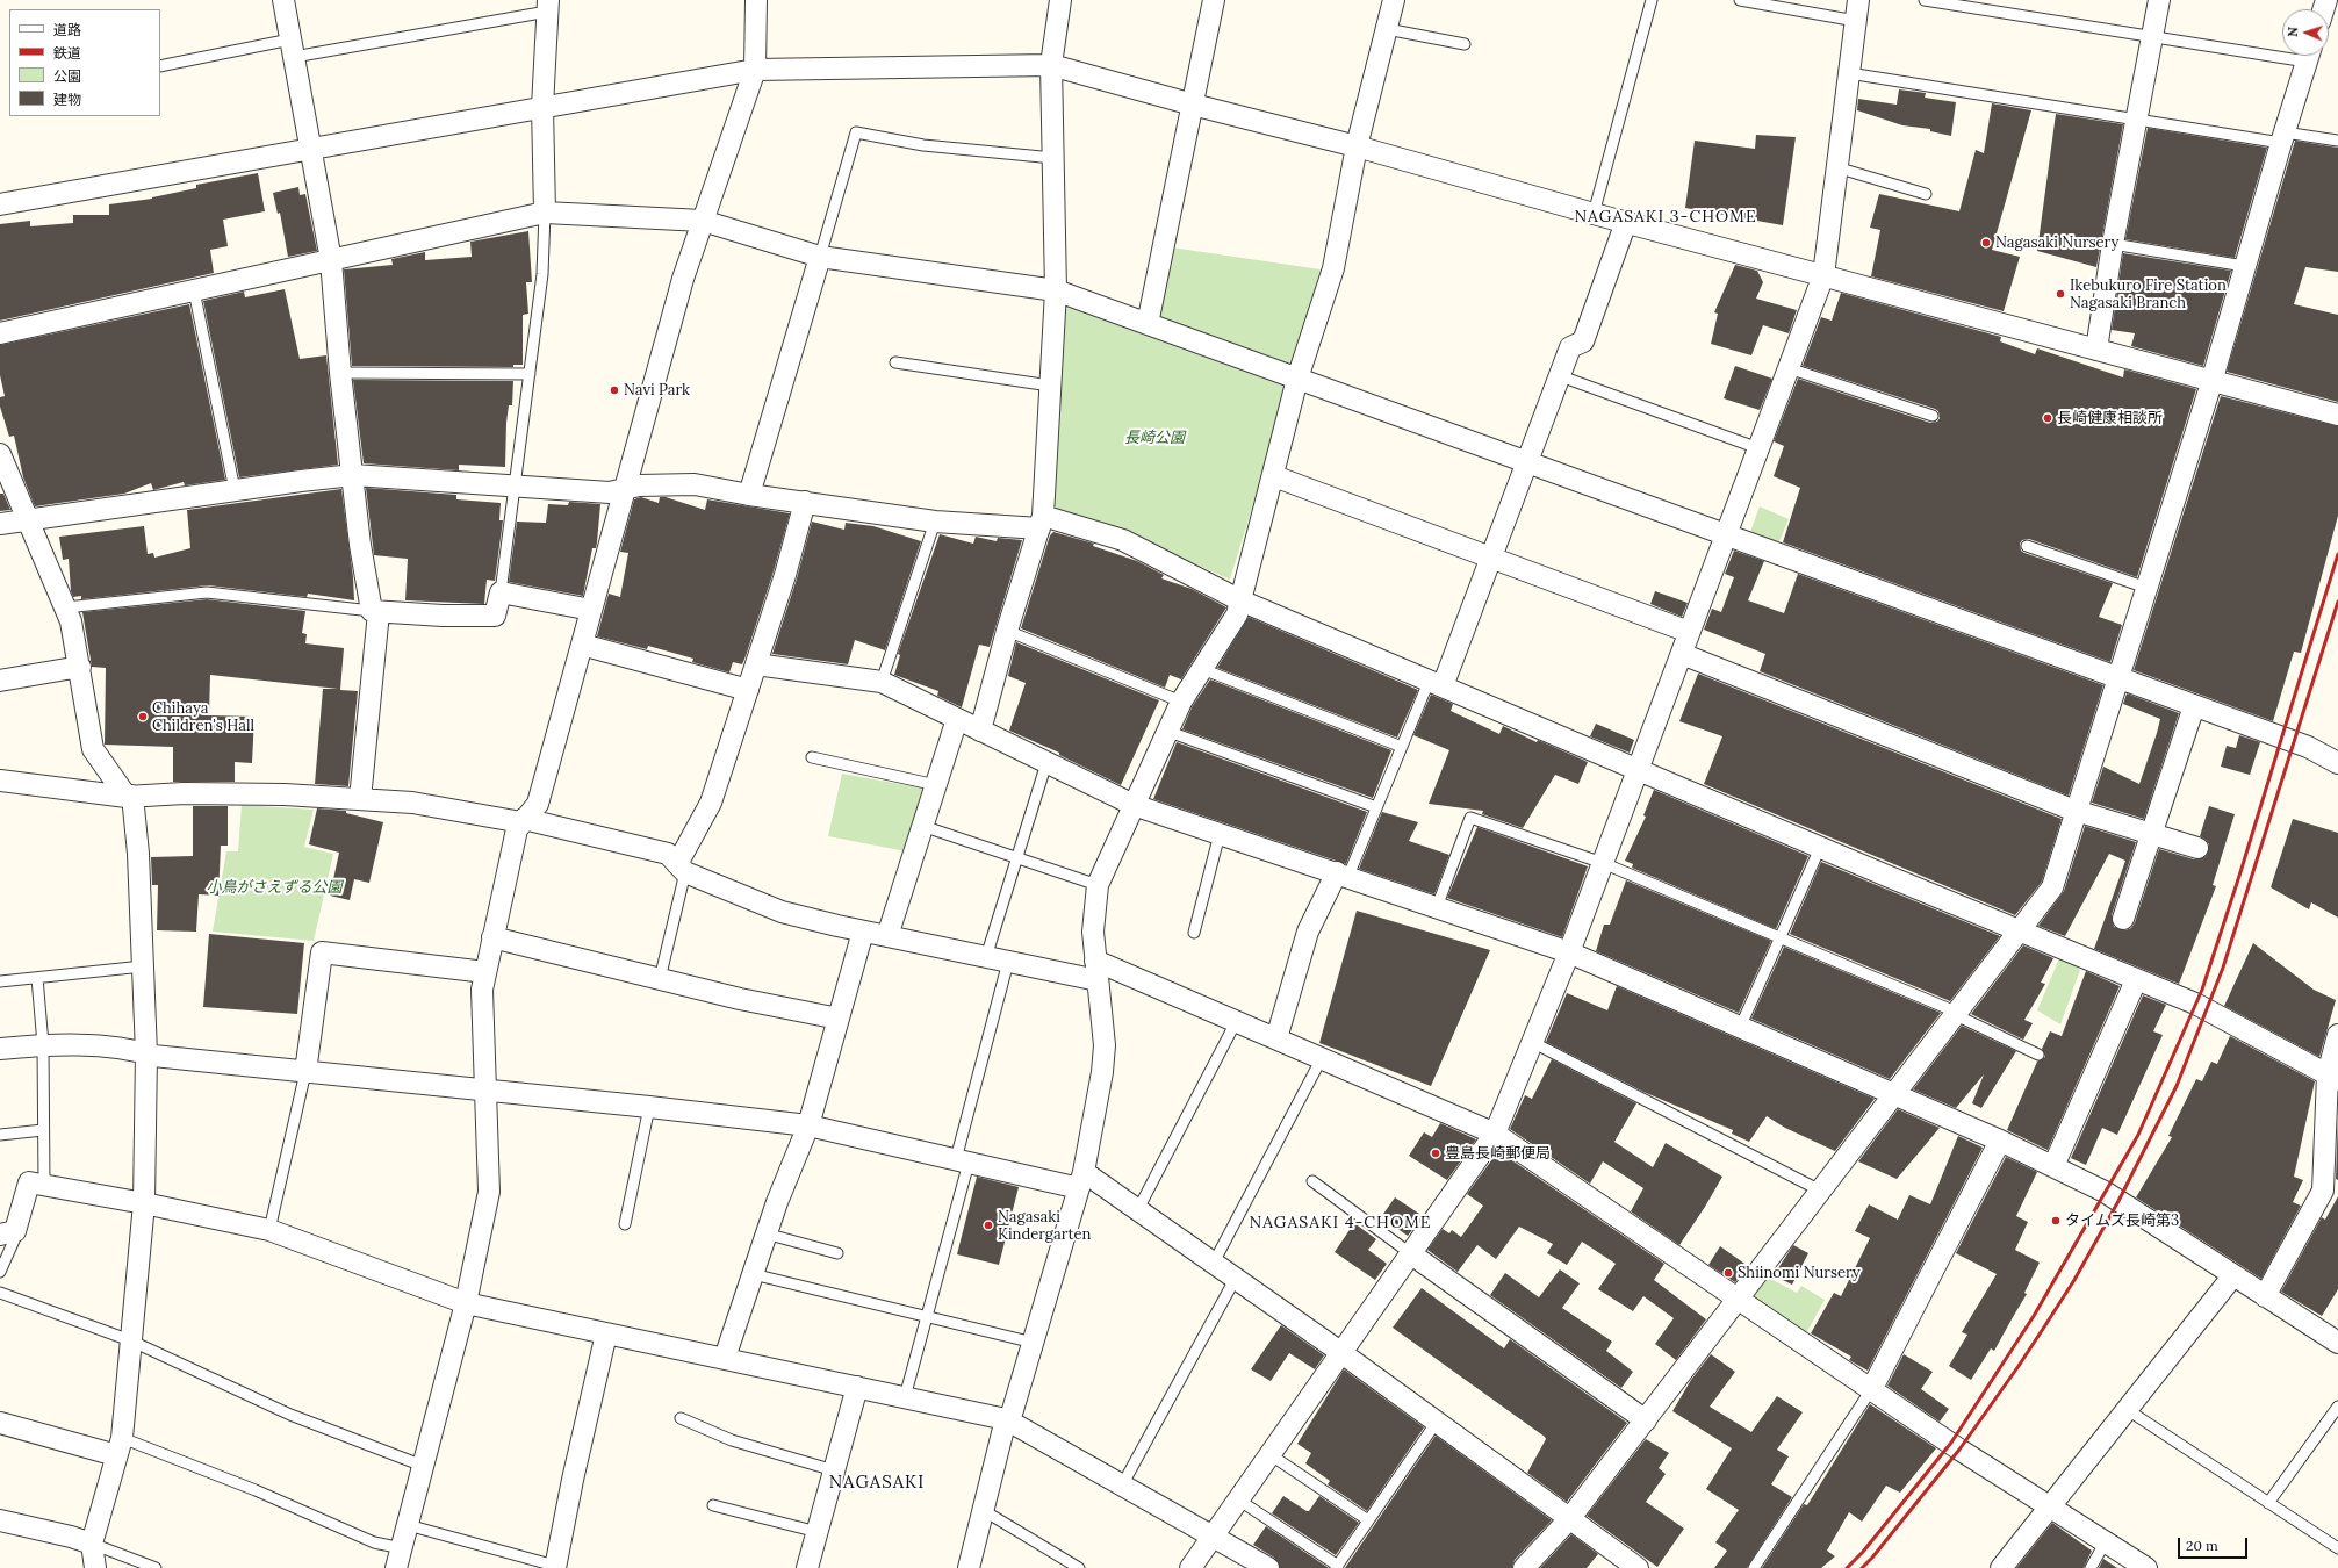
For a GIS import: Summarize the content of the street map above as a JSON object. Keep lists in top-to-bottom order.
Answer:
{
  "districts": ["NAGASAKI 3-CHOME", "NAGASAKI 4-CHOME", "NAGASAKI"],
  "parks": ["長崎公園", "小鳥がさえずる公園"],
  "places": [
    "Nagasaki Nursery",
    "Ikebukuro Fire Station Nagasaki Branch",
    "Navi Park",
    "長崎健康相談所",
    "Chihaya Children's Hall",
    "豊島長崎郵便局",
    "タイムズ長崎第3",
    "Nagasaki Kindergarten",
    "Shiinomi Nursery"
  ],
  "legend": [
    "道路",
    "鉄道",
    "公園",
    "建物"
  ],
  "scale_bar": "20 m",
  "north": "left"
}
